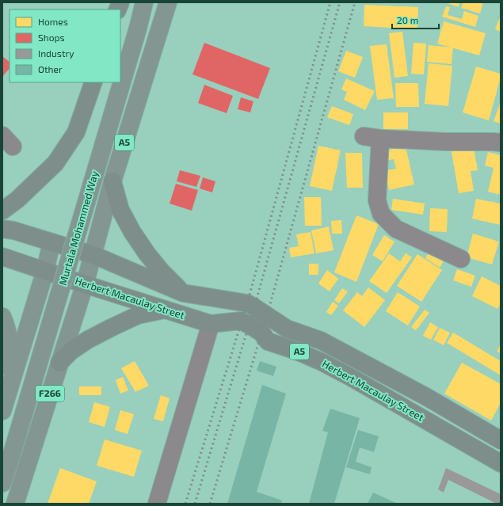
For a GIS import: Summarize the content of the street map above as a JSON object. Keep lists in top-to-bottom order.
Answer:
{
  "streets": {
    "highway": ["A5", "Herbert Macaulay Street"],
    "main road": ["Murtala Mohammed Way", "F266"]
  },
  "crossings": [
    ["A5", "Herbert Macaulay Street"],
    ["A5", "F266"],
    ["Herbert Macaulay Street", "F266"]
  ],
  "legend": [
    "Homes",
    "Shops",
    "Industry",
    "Other"
  ],
  "scale_bar": "20 m"
}
